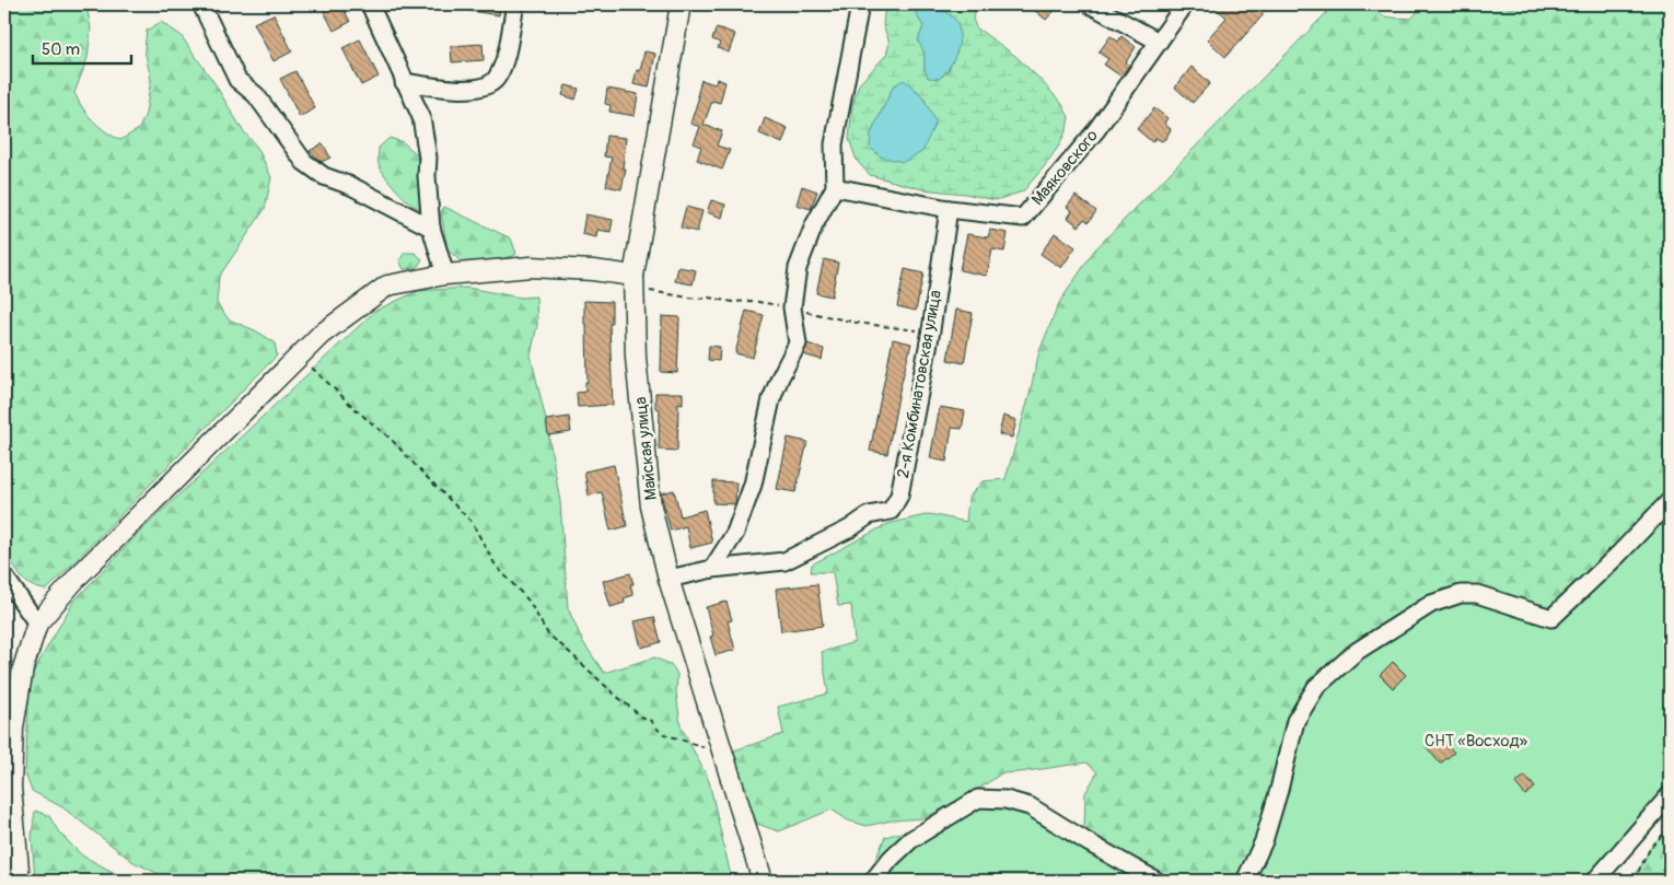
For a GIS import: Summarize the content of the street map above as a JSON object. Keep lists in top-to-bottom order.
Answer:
{
  "streets": {
    "street": ["Маяковского", "2-я Комбинатовская улица", "Майская улица"]
  },
  "crossings": [
    ["Маяковского", "2-я Комбинатовская улица"],
    ["2-я Комбинатовская улица", "Майская улица"]
  ],
  "parks": ["СНТ «Восход»"],
  "scale_bar": "50 m"
}
